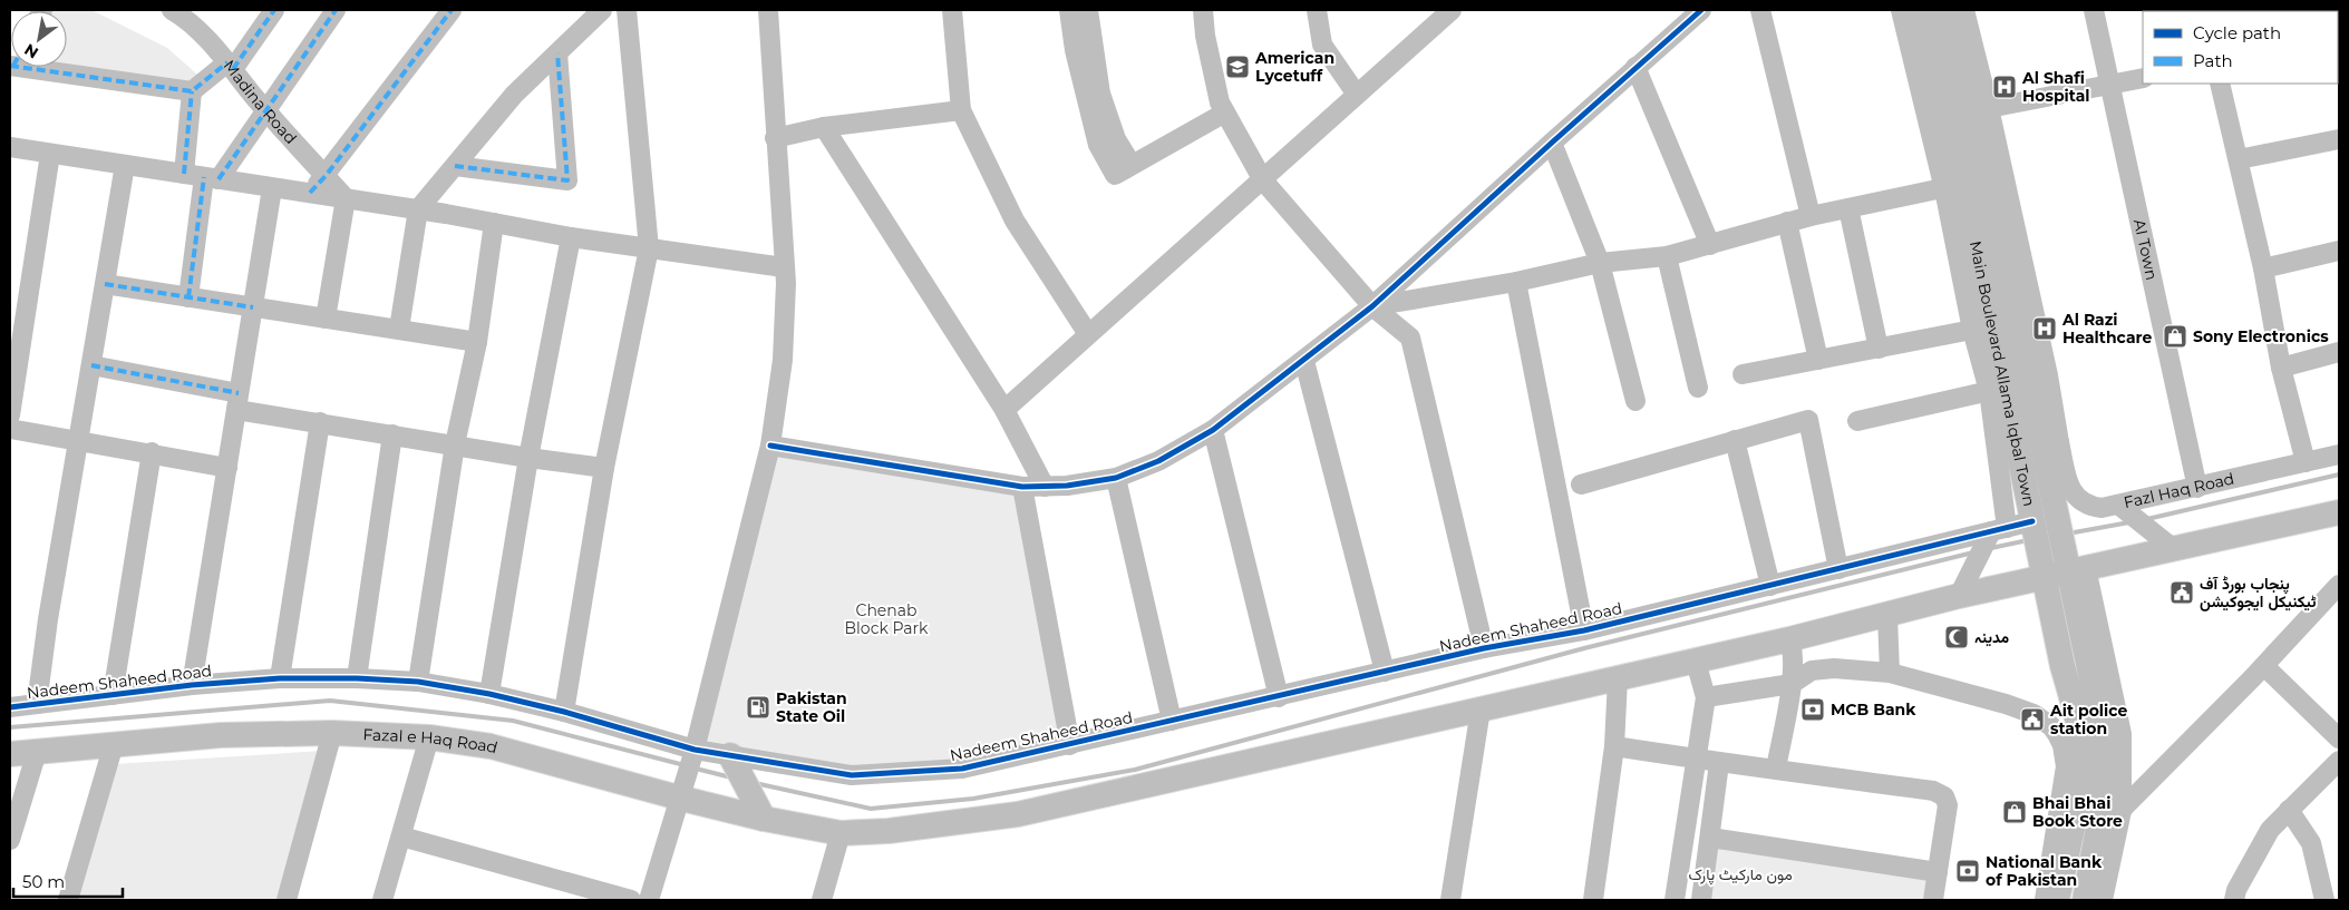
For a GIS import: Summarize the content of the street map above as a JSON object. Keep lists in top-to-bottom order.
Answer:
{
  "streets": {
    "main road": ["Main Boulevard Allama Iqbal Town", "Fazal e Haq Road"],
    "street": [
      "Madina Road",
      "AI Town",
      "Fazl Haq Road",
      "Nadeem Shaheed Road"
    ]
  },
  "crossings": [
    ["AI Town", "Fazl Haq Road"],
    ["Main Boulevard Allama Iqbal Town", "Fazl Haq Road"],
    ["Main Boulevard Allama Iqbal Town", "Nadeem Shaheed Road"]
  ],
  "parks": ["Chenab Block Park", "مون مارکیٹ پارک"],
  "places": {
    "school or university": ["American Lycetuff"],
    "hospital": ["Al Shafi Hospital", "Al Razi Healthcare"],
    "shop": ["Sony Electronics", "Bhai Bhai Book Store"],
    "public building": ["پنجاب بورڈ آف ٹیکنیکل ایجوکیشن", "Ait police station"],
    "mosque": ["مدینہ"],
    "fuel station": ["Pakistan State Oil"],
    "bank": ["MCB Bank", "National Bank of Pakistan"]
  },
  "legend": ["Cycle path", "Path"],
  "scale_bar": "50 m",
  "north": "bottom left"
}
